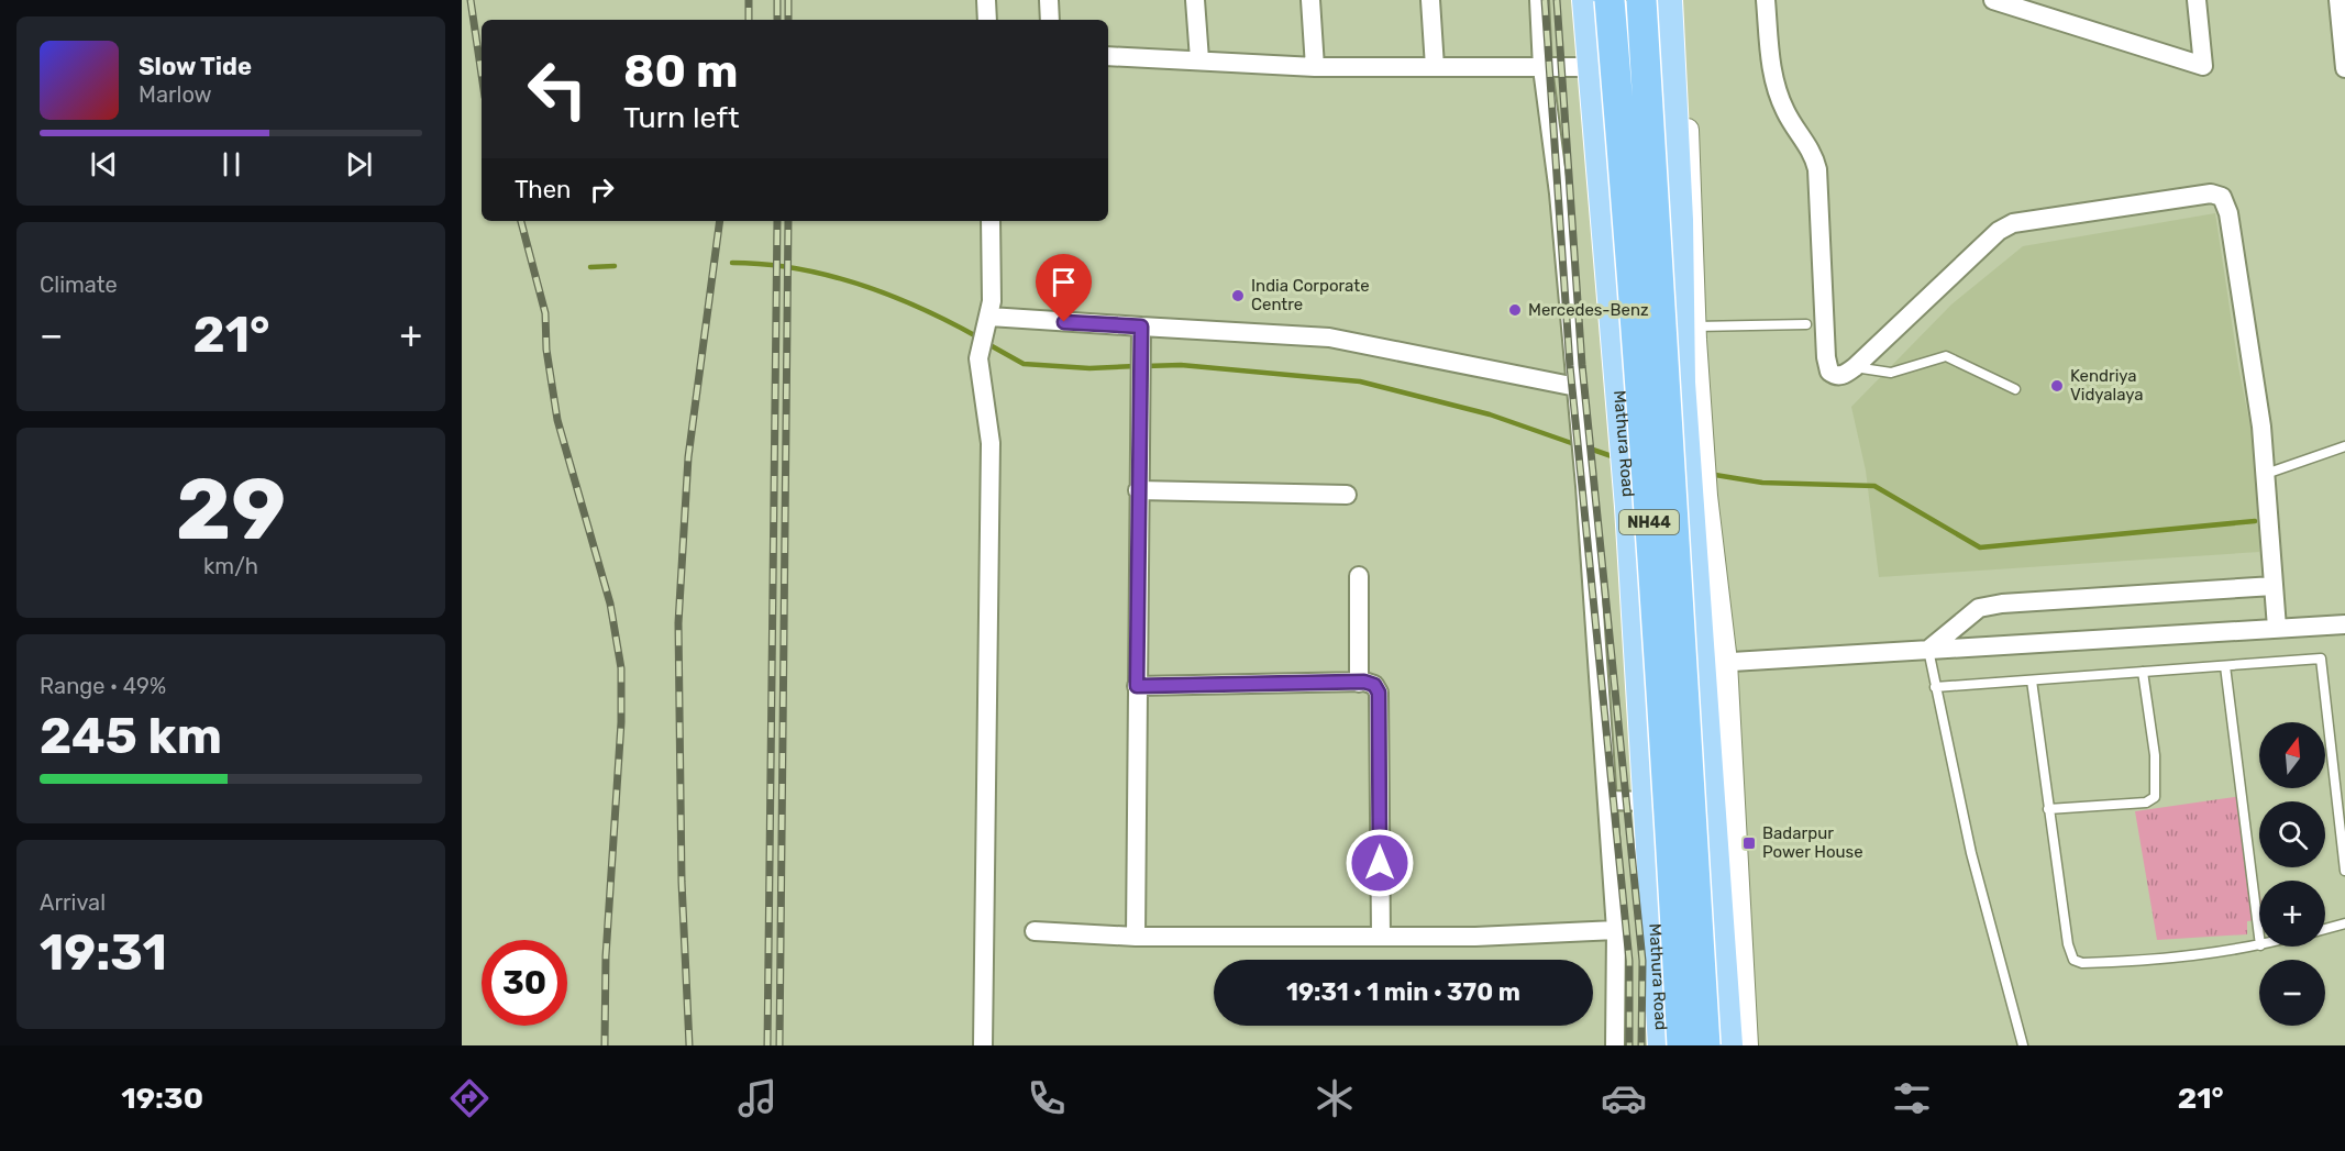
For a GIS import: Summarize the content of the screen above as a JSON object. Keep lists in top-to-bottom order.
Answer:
{
  "streets": {
    "highway": ["Mathura Road", "NH44"]
  },
  "places": {
    "other": ["India Corporate Centre", "Mercedes-Benz", "Kendriya Vidyalaya"],
    "transit": ["Badarpur Power House"]
  },
  "north": "top",
  "page": {
    "turn": ["80 m", "Turn left"],
    "song": ["Slow Tide", "Marlow"],
    "then": "Then",
    "tile": [
      "Climate",
      ["29", "km/h"],
      ["Range · 49%", "245 km"],
      ["Arrival", "19:31"]
    ],
    "heat": ["−", "21°", "+"],
    "map_buttons": ["+", "−"],
    "limit": "30",
    "trip": "19:31 · 1 min · 370 m",
    "tabs": ["19:30", "21°"]
  }
}
